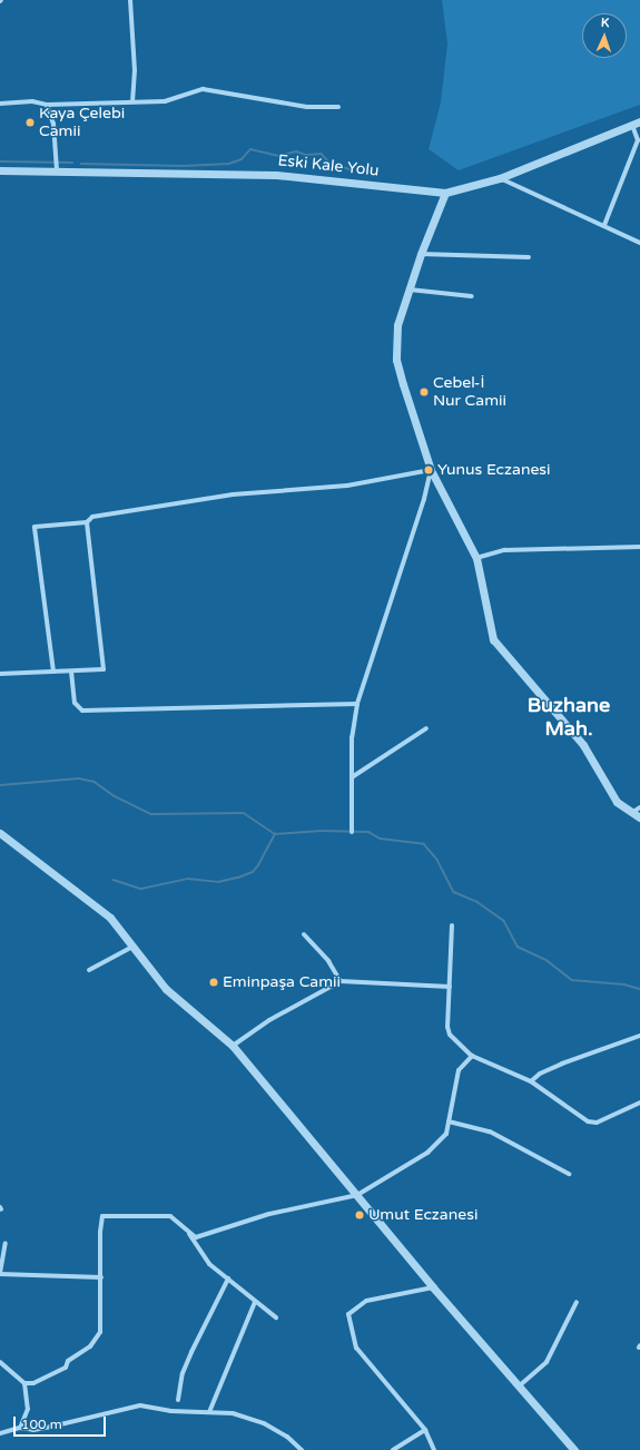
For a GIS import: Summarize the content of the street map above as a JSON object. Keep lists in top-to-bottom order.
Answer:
{
  "streets": {
    "street": ["Eski Kale Yolu"]
  },
  "districts": ["Buzhane Mah."],
  "places": [
    "Kaya Çelebi Camii",
    "Cebel-İ Nur Camii",
    "Yunus Eczanesi",
    "Eminpaşa Camii",
    "Umut Eczanesi"
  ],
  "scale_bar": "100 m",
  "north": "top"
}
